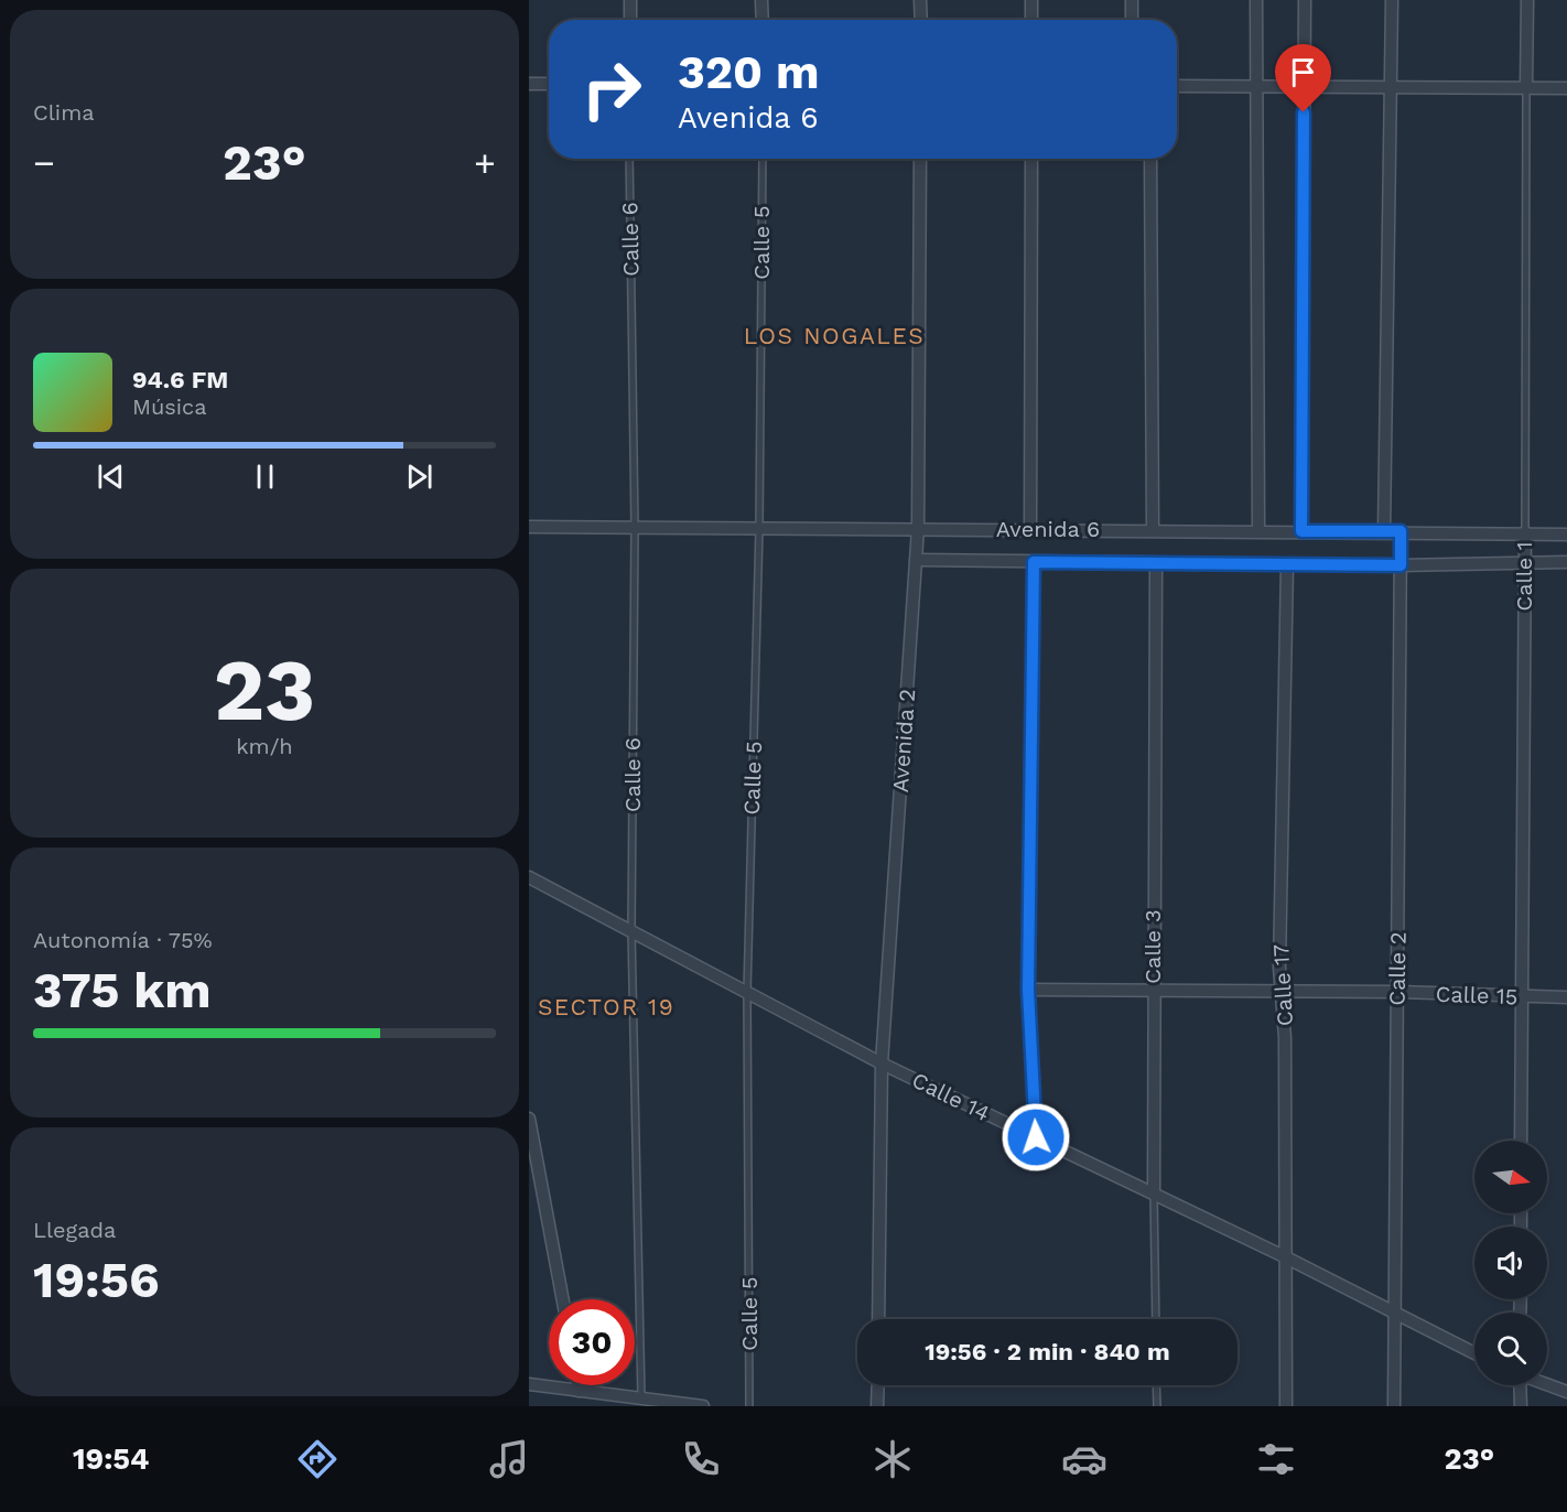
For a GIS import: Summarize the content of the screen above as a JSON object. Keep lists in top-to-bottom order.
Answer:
{
  "streets": {
    "street": [
      "Avenida 6",
      "Calle 1",
      "Avenida 2",
      "Calle 3",
      "Calle 2",
      "Calle 17",
      "Calle 15",
      "Calle 14"
    ],
    "lane": ["Calle 6", "Calle 5"]
  },
  "crossings": [
    ["Calle 6", "Avenida 6"],
    ["Calle 6", "Calle 14"],
    ["Calle 5", "Avenida 6"],
    ["Calle 5", "Calle 14"],
    ["Avenida 6", "Calle 1"],
    ["Avenida 6", "Avenida 2"],
    ["Avenida 6", "Calle 3"],
    ["Avenida 6", "Calle 2"],
    ["Avenida 6", "Calle 17"],
    ["Calle 1", "Calle 15"],
    ["Avenida 2", "Calle 14"],
    ["Calle 3", "Calle 15"],
    ["Calle 3", "Calle 14"],
    ["Calle 2", "Calle 15"],
    ["Calle 2", "Calle 14"],
    ["Calle 17", "Calle 15"],
    ["Calle 17", "Calle 14"]
  ],
  "districts": ["LOS NOGALES", "SECTOR 19"],
  "north": "right",
  "page": {
    "tile": [
      "Clima",
      ["23", "km/h"],
      ["Autonomía · 75%", "375 km"],
      ["Llegada", "19:56"]
    ],
    "turn": ["320 m", "Avenida 6"],
    "heat": ["−", "23°", "+"],
    "song": ["94.6 FM", "Música"],
    "limit": "30",
    "trip": "19:56 · 2 min · 840 m",
    "tabs": ["19:54", "23°"]
  }
}
